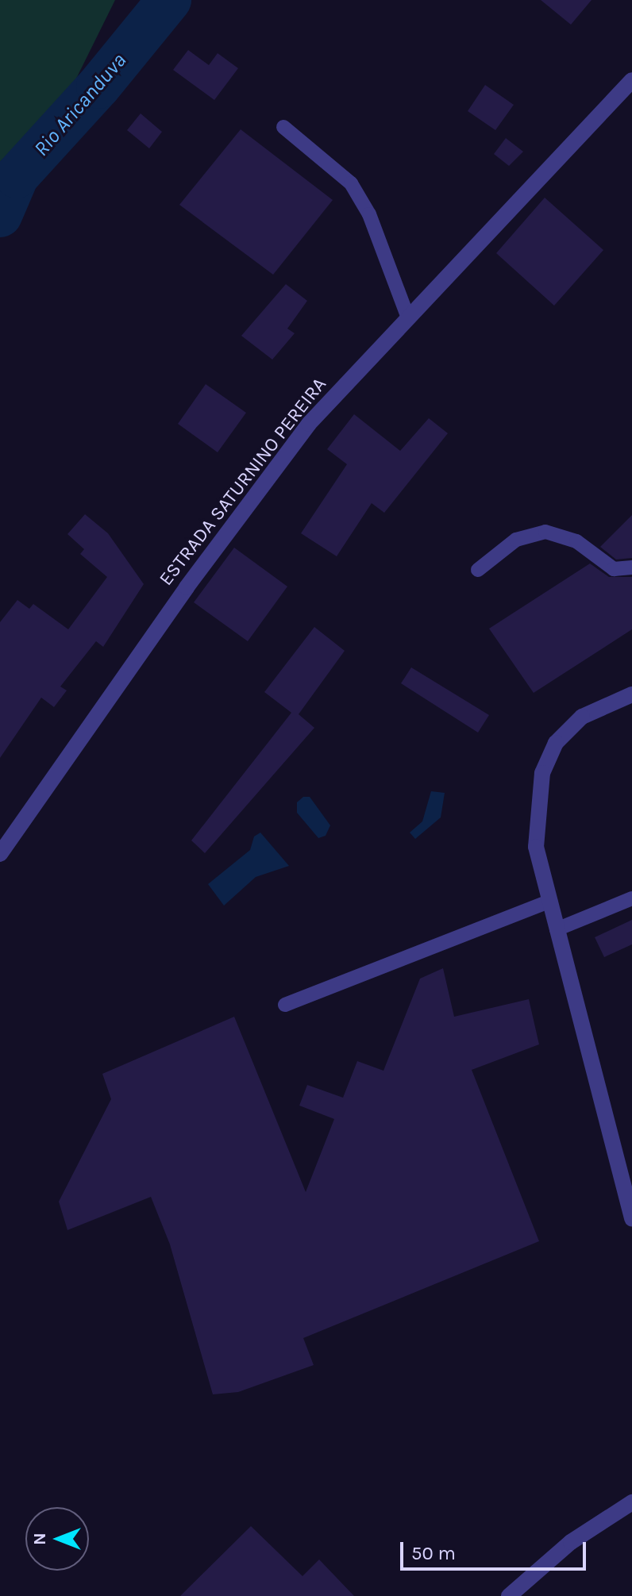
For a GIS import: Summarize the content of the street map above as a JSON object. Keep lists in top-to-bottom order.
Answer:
{
  "streets": {
    "street": ["ESTRADA SATURNINO PEREIRA"]
  },
  "water": ["Rio Aricanduva"],
  "scale_bar": "50 m",
  "north": "left"
}
